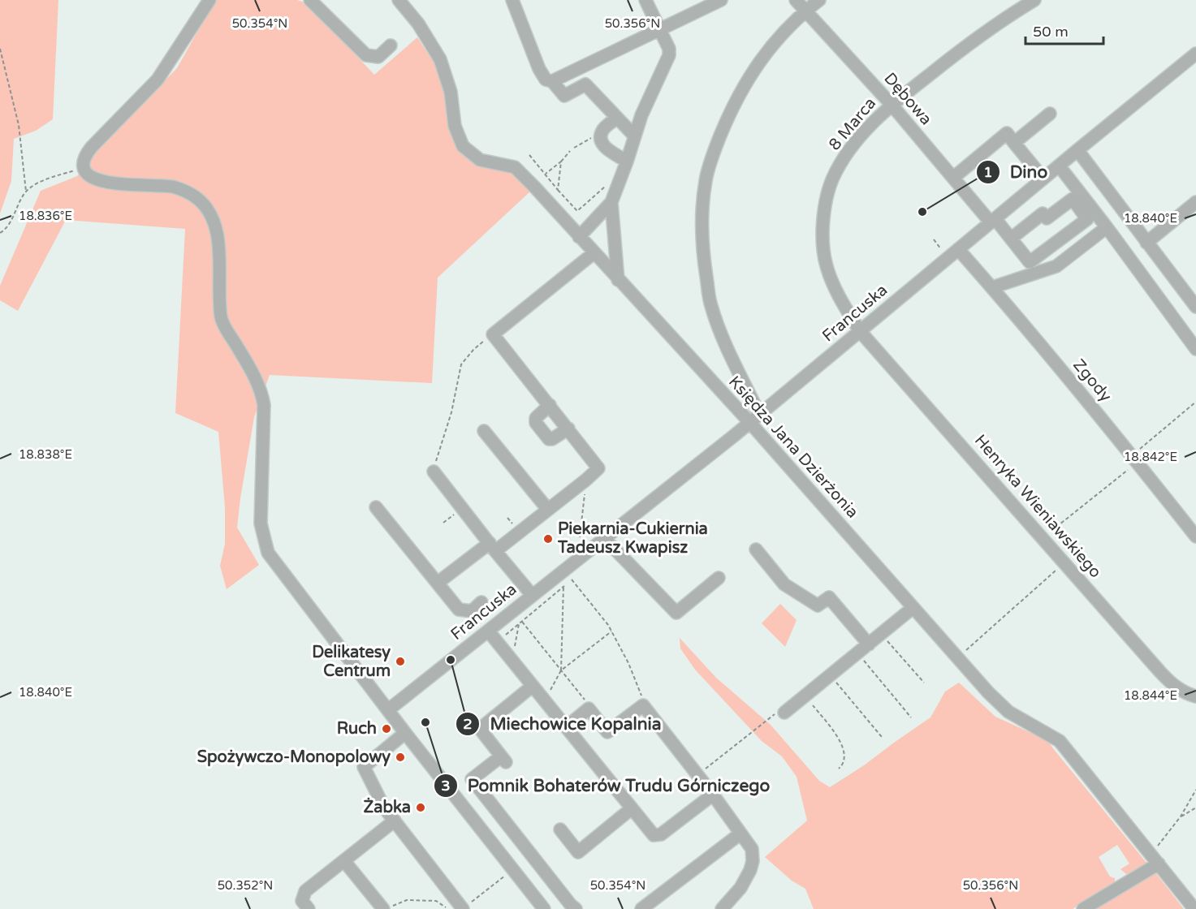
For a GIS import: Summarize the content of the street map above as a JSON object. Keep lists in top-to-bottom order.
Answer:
{
  "streets": {
    "street": [
      "Dębowa",
      "8 Marca",
      "Francuska",
      "Zgody",
      "Księdza Jana Dzierżonia",
      "Henryka Wieniawskiego"
    ]
  },
  "crossings": [
    ["Dębowa", "8 Marca"],
    ["Dębowa", "Francuska"],
    ["8 Marca", "Francuska"],
    ["8 Marca", "Henryka Wieniawskiego"],
    ["Francuska", "Zgody"],
    ["Francuska", "Księdza Jana Dzierżonia"],
    ["Francuska", "Henryka Wieniawskiego"]
  ],
  "places": [
    "Dino",
    "Piekarnia-Cukiernia Tadeusz Kwapisz",
    "Miechowice Kopalnia",
    "Delikatesy Centrum",
    "Pomnik Bohaterów Trudu Górniczego",
    "Ruch",
    "Spożywczo-Monopolowy",
    "Żabka"
  ],
  "scale_bar": "50 m",
  "coordinates": [
    "50.354°N",
    "50.356°N",
    "18.836°E",
    "18.840°E",
    "18.838°E",
    "18.842°E",
    "18.844°E",
    "50.352°N"
  ]
}
